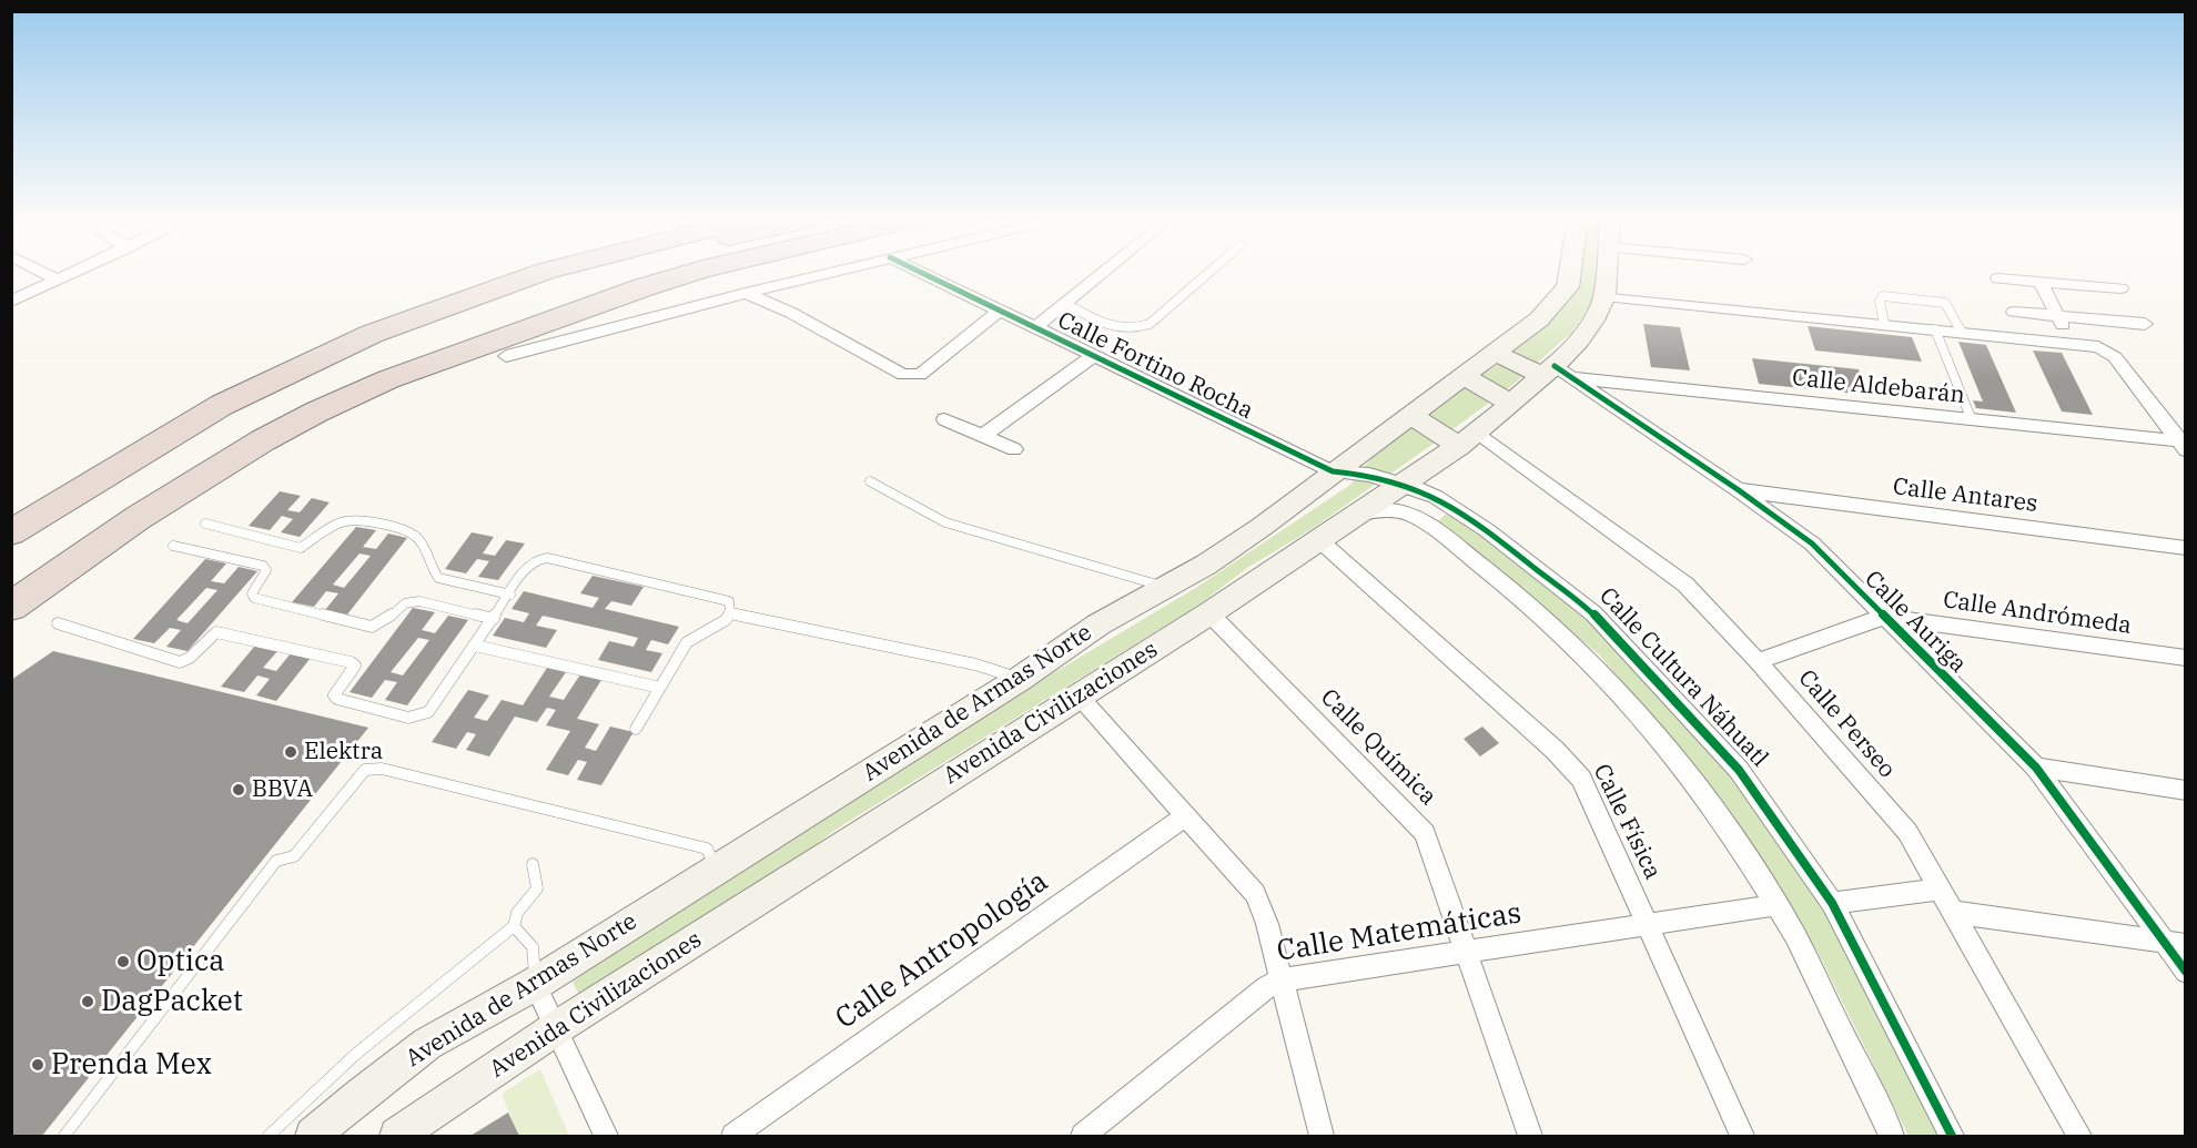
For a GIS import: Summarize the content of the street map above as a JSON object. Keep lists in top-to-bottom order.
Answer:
{
  "streets": {
    "main road": ["Avenida de Armas Norte", "Avenida Civilizaciones"],
    "street": [
      "Calle Fortino Rocha",
      "Calle Aldebarán",
      "Calle Antares",
      "Calle Andrómeda",
      "Calle Auriga",
      "Calle Cultura Náhuatl",
      "Calle Perseo",
      "Calle Química",
      "Calle Física",
      "Calle Matemáticas",
      "Calle Antropología"
    ]
  },
  "crossings": [
    ["Calle Fortino Rocha", "Calle Cultura Náhuatl"],
    ["Calle Fortino Rocha", "Avenida de Armas Norte"],
    ["Calle Aldebarán", "Calle Auriga"],
    ["Calle Aldebarán", "Avenida Civilizaciones"],
    ["Calle Antares", "Calle Auriga"],
    ["Calle Andrómeda", "Calle Auriga"],
    ["Calle Auriga", "Avenida Civilizaciones"],
    ["Calle Cultura Náhuatl", "Avenida de Armas Norte"],
    ["Calle Cultura Náhuatl", "Avenida Civilizaciones"],
    ["Avenida Civilizaciones", "Calle Perseo"],
    ["Avenida Civilizaciones", "Calle Química"],
    ["Avenida Civilizaciones", "Calle Física"],
    ["Calle Química", "Calle Matemáticas"],
    ["Calle Física", "Calle Matemáticas"]
  ],
  "places": [
    "Elektra",
    "BBVA",
    "Optica",
    "DagPacket",
    "Prenda Mex"
  ]
}
